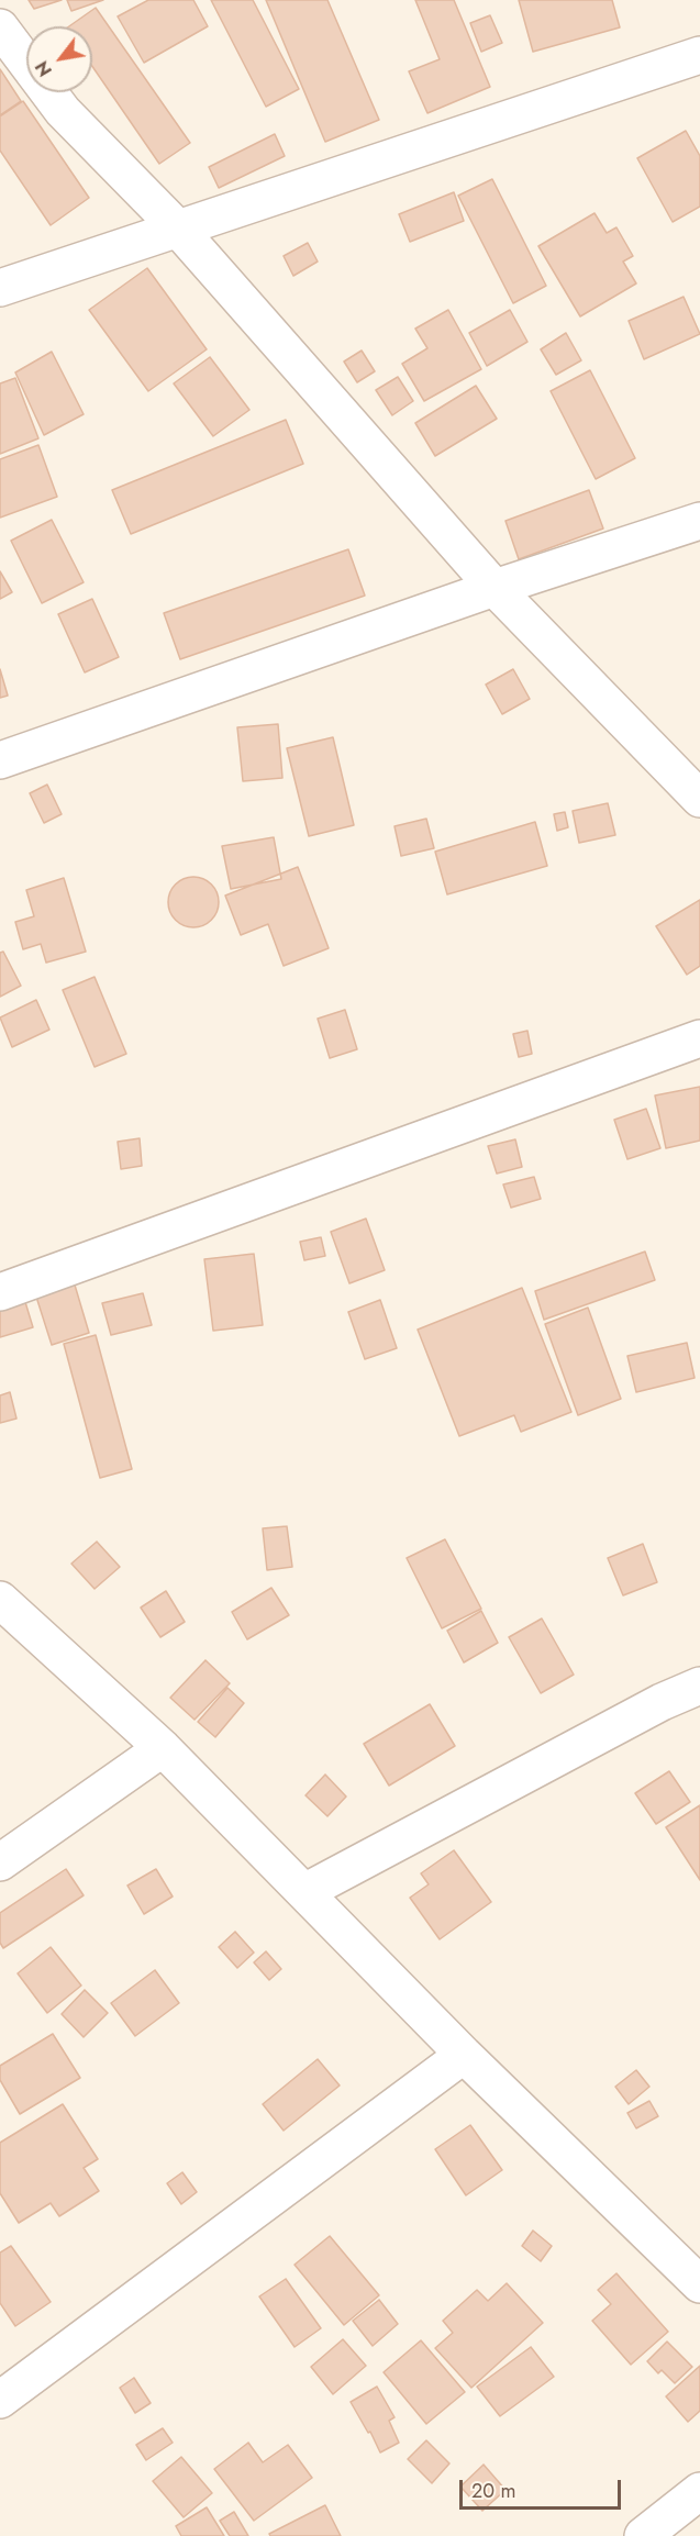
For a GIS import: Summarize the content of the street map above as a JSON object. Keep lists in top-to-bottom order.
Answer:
{
  "scale_bar": "20 m",
  "north": "bottom left"
}
